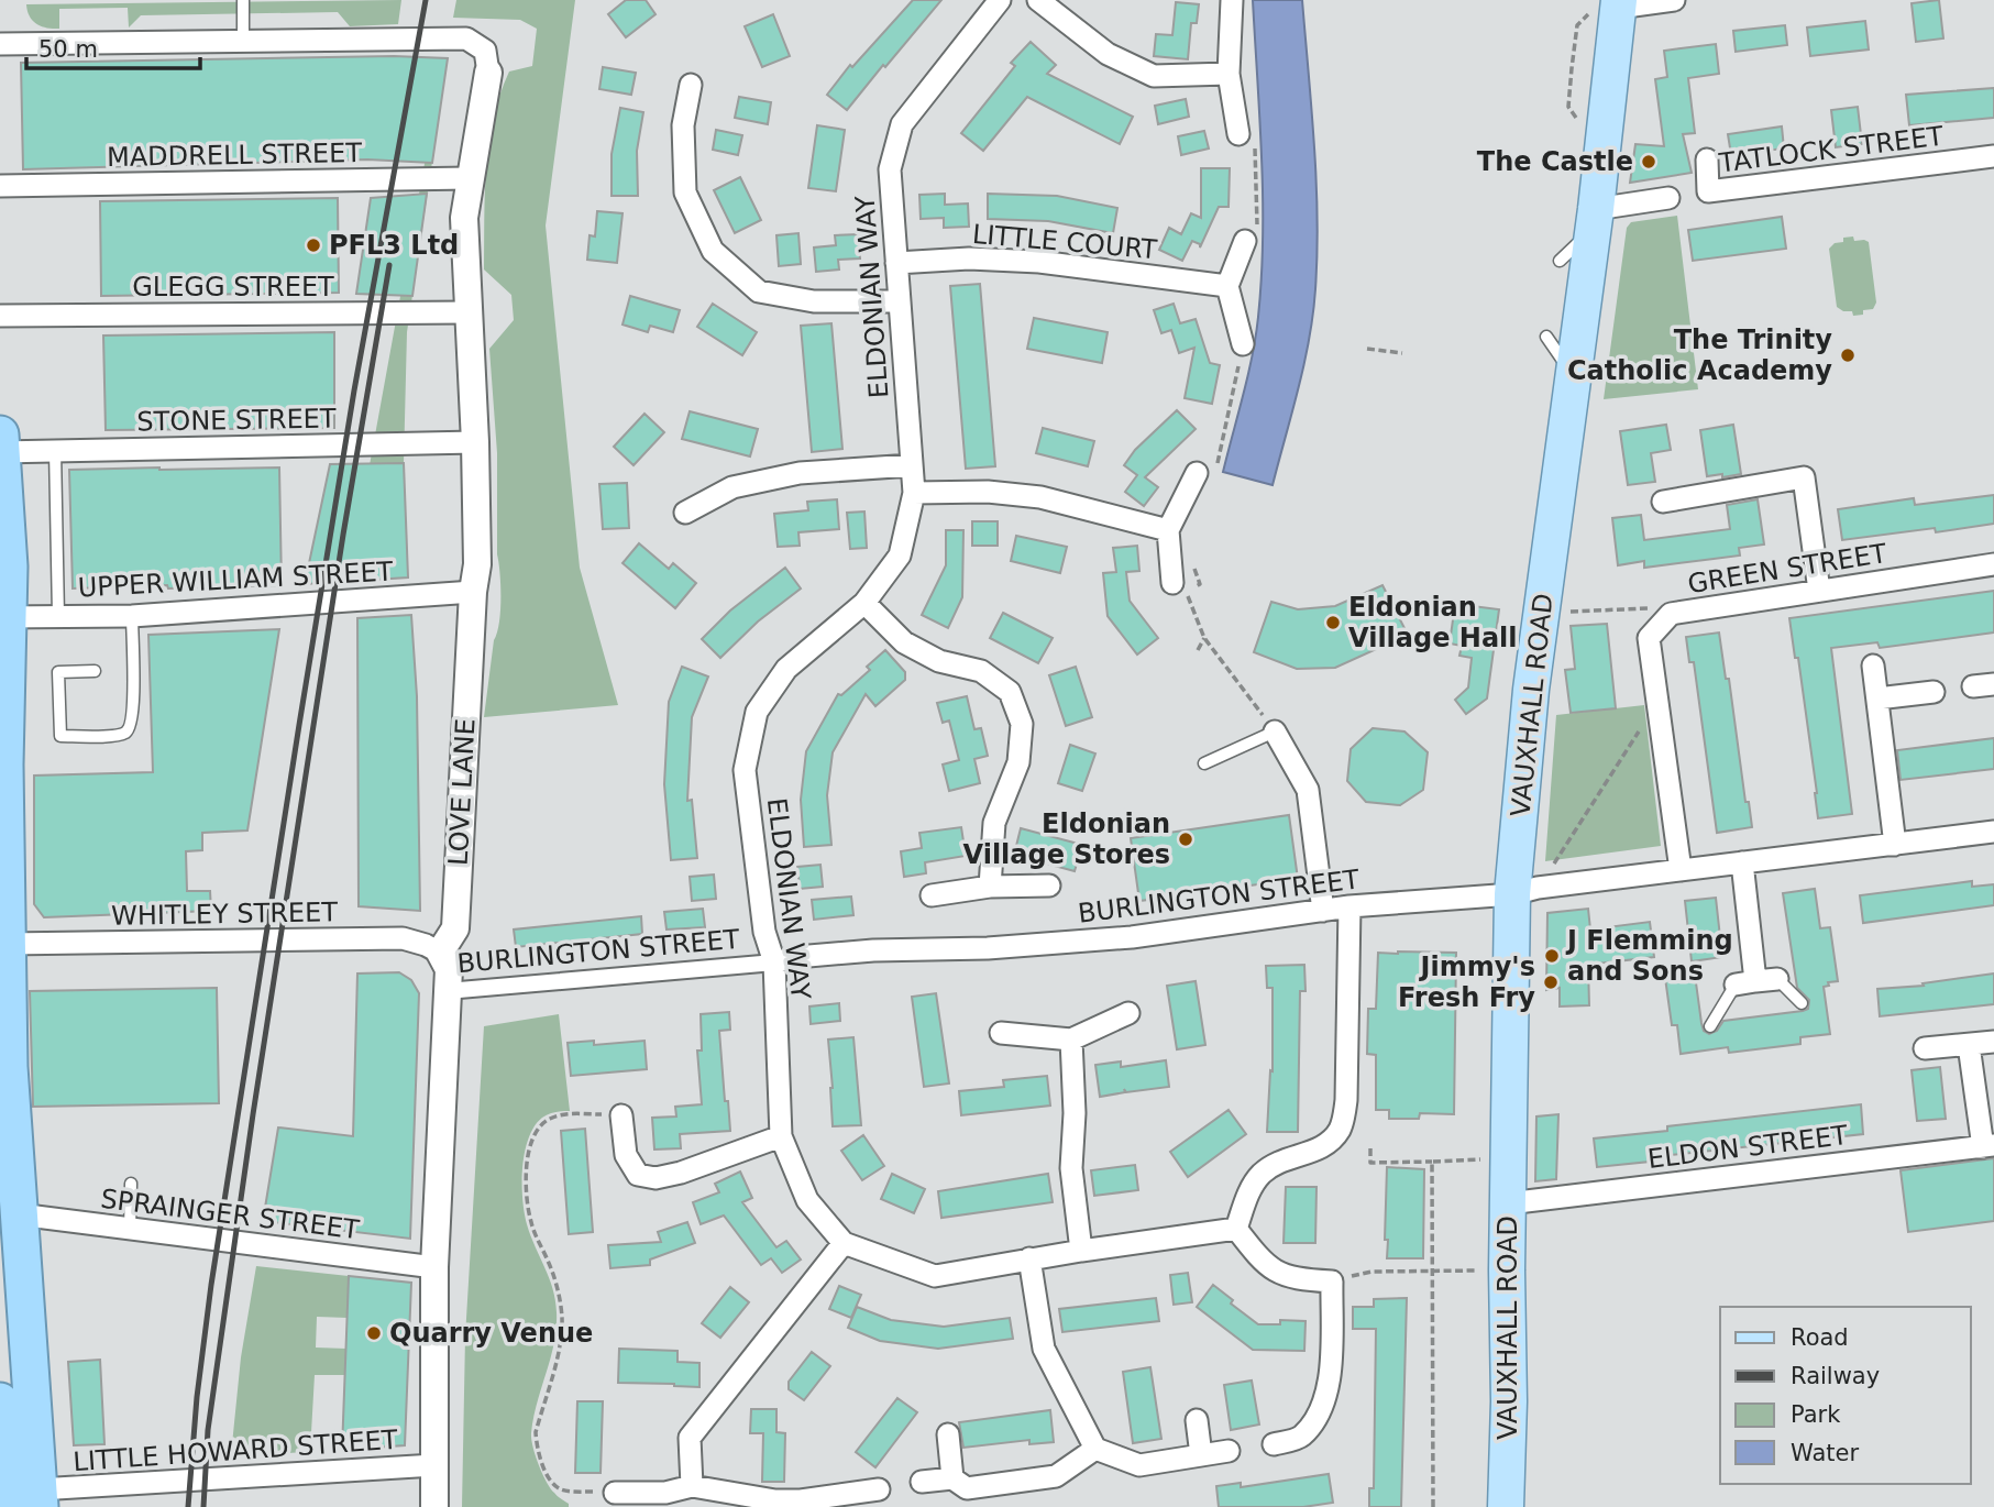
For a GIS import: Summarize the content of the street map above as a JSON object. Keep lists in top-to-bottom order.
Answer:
{
  "streets": {
    "main road": ["VAUXHALL ROAD"],
    "street": [
      "TATLOCK STREET",
      "MADDRELL STREET",
      "LITTLE COURT",
      "GLEGG STREET",
      "ELDONIAN WAY",
      "STONE STREET",
      "GREEN STREET",
      "UPPER WILLIAM STREET",
      "LOVE LANE",
      "BURLINGTON STREET",
      "WHITLEY STREET",
      "ELDON STREET",
      "SPRAINGER STREET",
      "LITTLE HOWARD STREET"
    ]
  },
  "crossings": [
    ["MADDRELL STREET", "LOVE LANE"],
    ["LITTLE COURT", "ELDONIAN WAY"],
    ["GLEGG STREET", "LOVE LANE"],
    ["ELDONIAN WAY", "BURLINGTON STREET"],
    ["STONE STREET", "LOVE LANE"],
    ["GREEN STREET", "BURLINGTON STREET"],
    ["UPPER WILLIAM STREET", "LOVE LANE"],
    ["VAUXHALL ROAD", "BURLINGTON STREET"],
    ["VAUXHALL ROAD", "ELDON STREET"],
    ["LOVE LANE", "WHITLEY STREET"]
  ],
  "places": [
    "The Castle",
    "PFL3 Ltd",
    "The Trinity Catholic Academy",
    "Eldonian Village Hall",
    "Eldonian Village Stores",
    "J Flemming and Sons",
    "Jimmy's Fresh Fry",
    "Quarry Venue"
  ],
  "legend": [
    "Road",
    "Railway",
    "Park",
    "Water"
  ],
  "scale_bar": "50 m"
}
